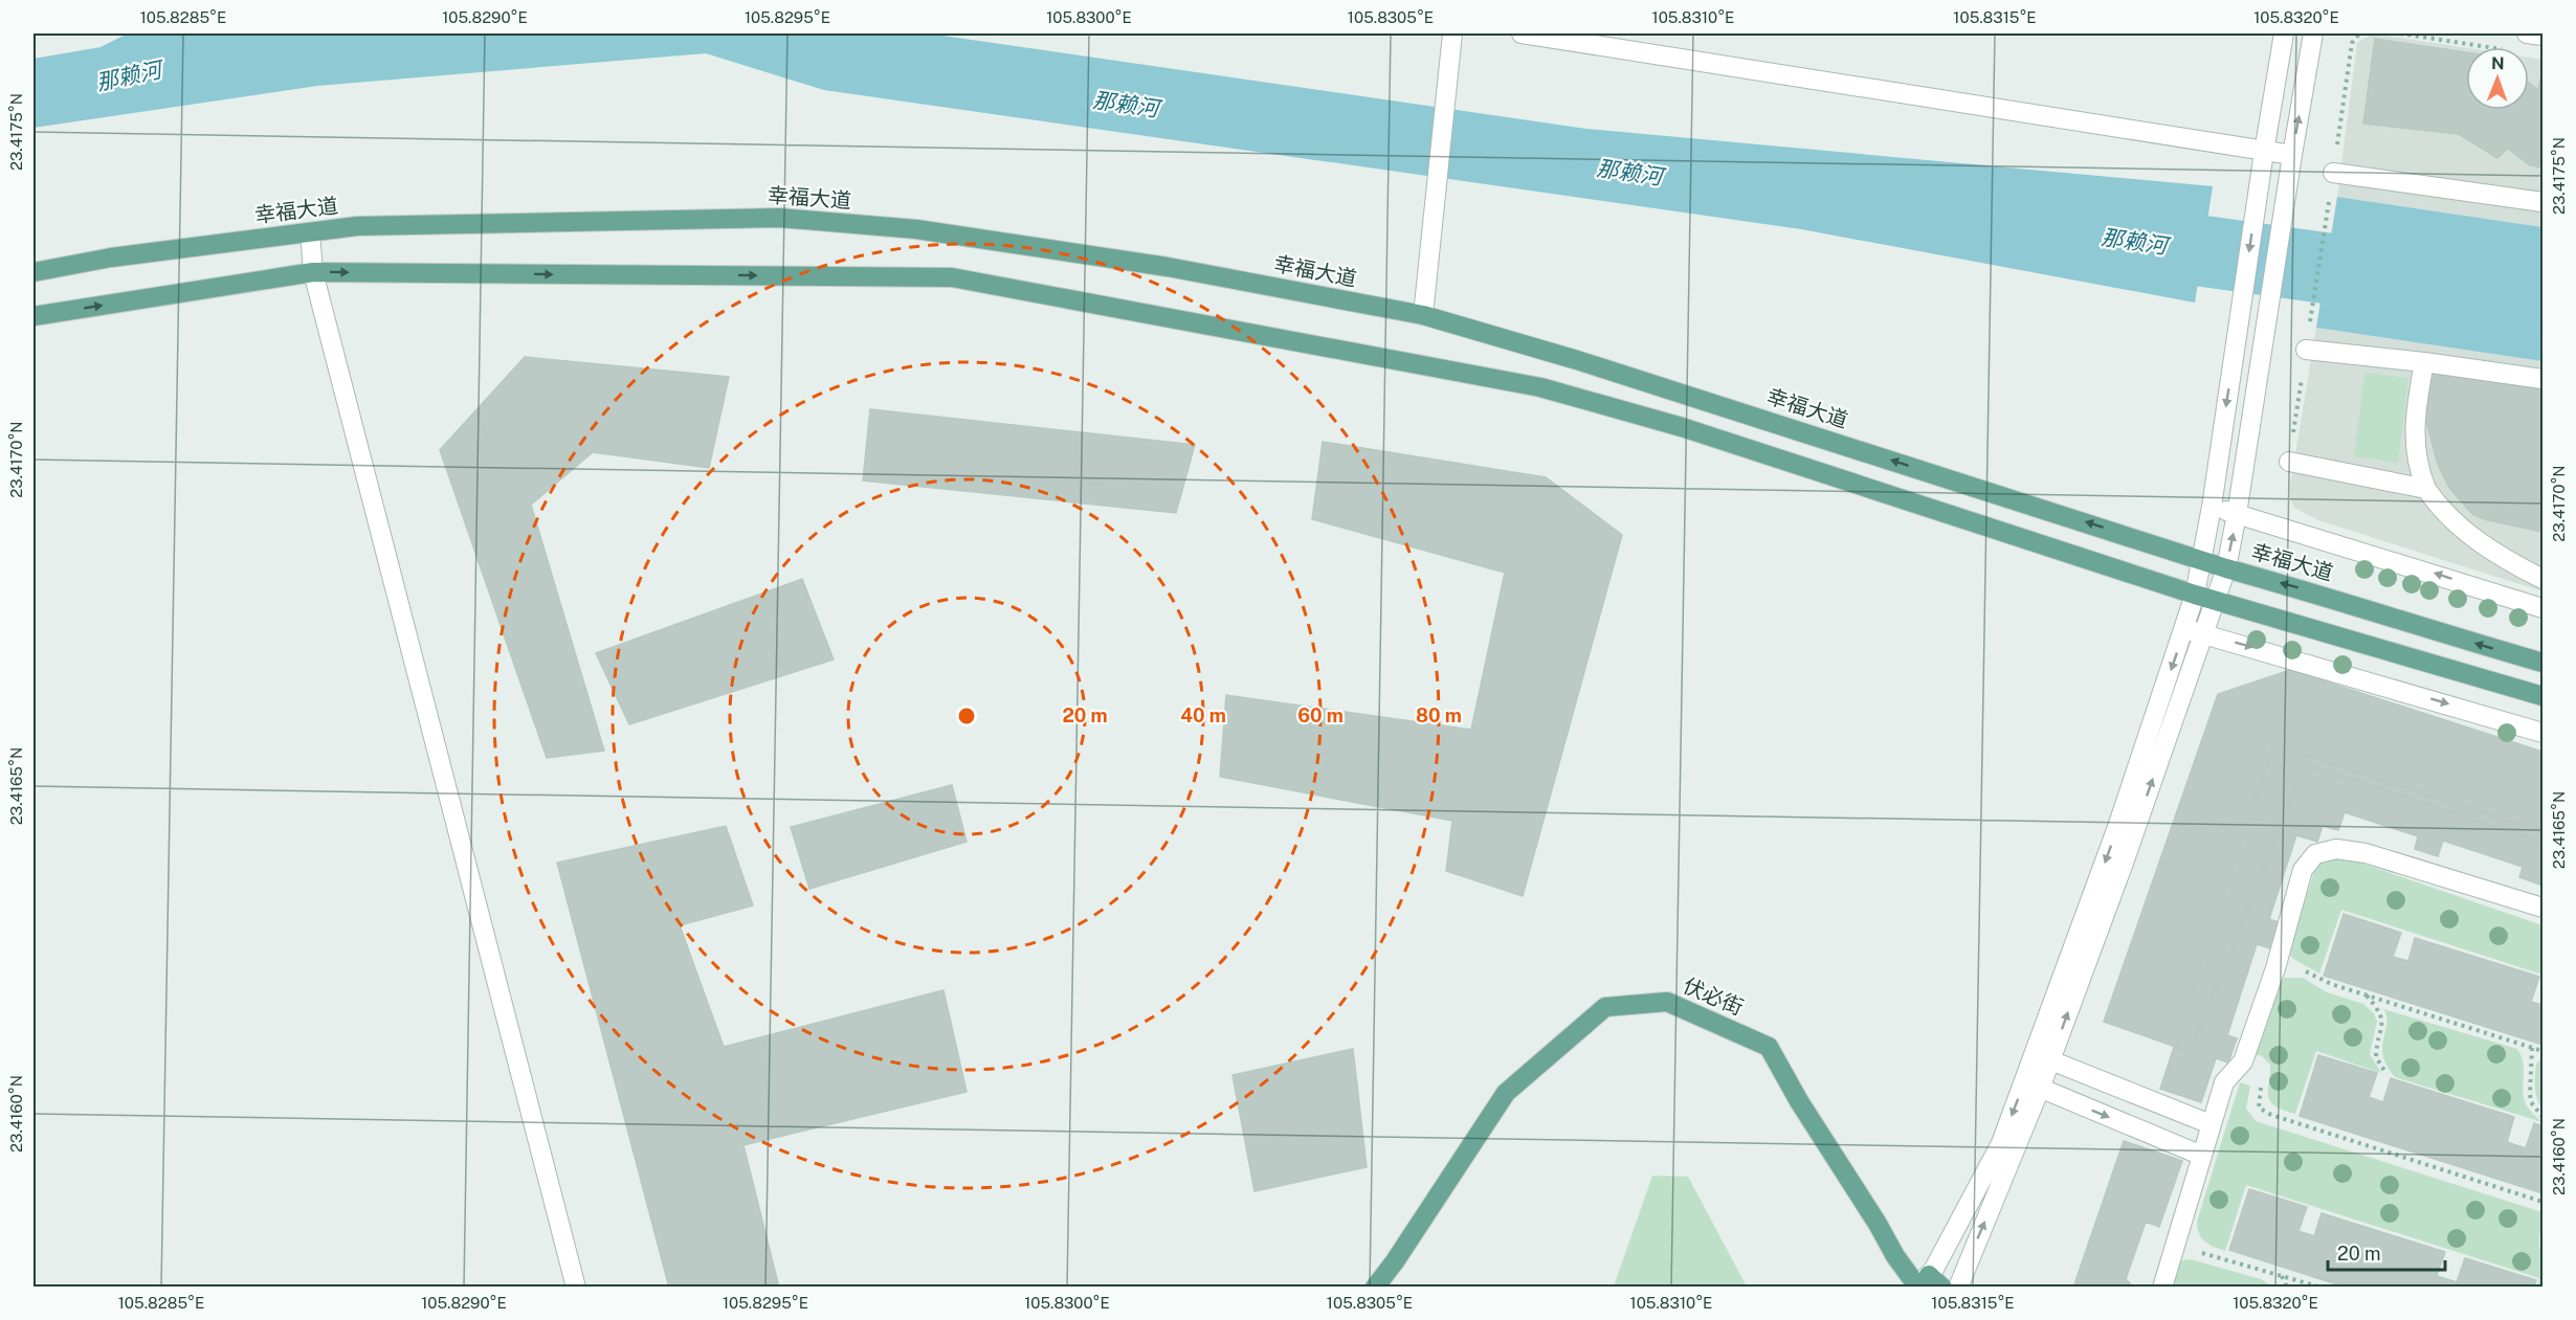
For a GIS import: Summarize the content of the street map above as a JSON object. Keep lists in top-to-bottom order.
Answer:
{
  "streets": {
    "main road": ["幸福大道", "伏必街"]
  },
  "water": ["那赖河"],
  "scale_bar": "20 m",
  "north": "top",
  "coordinates": [
    "105.8285°E",
    "105.8290°E",
    "105.8295°E",
    "105.8300°E",
    "105.8305°E",
    "105.8310°E",
    "105.8315°E",
    "105.8320°E",
    "23.4175°N",
    "23.4170°N",
    "23.4165°N",
    "23.4160°N"
  ],
  "rings": [
    "20 m",
    "40 m",
    "60 m",
    "80 m"
  ]
}
